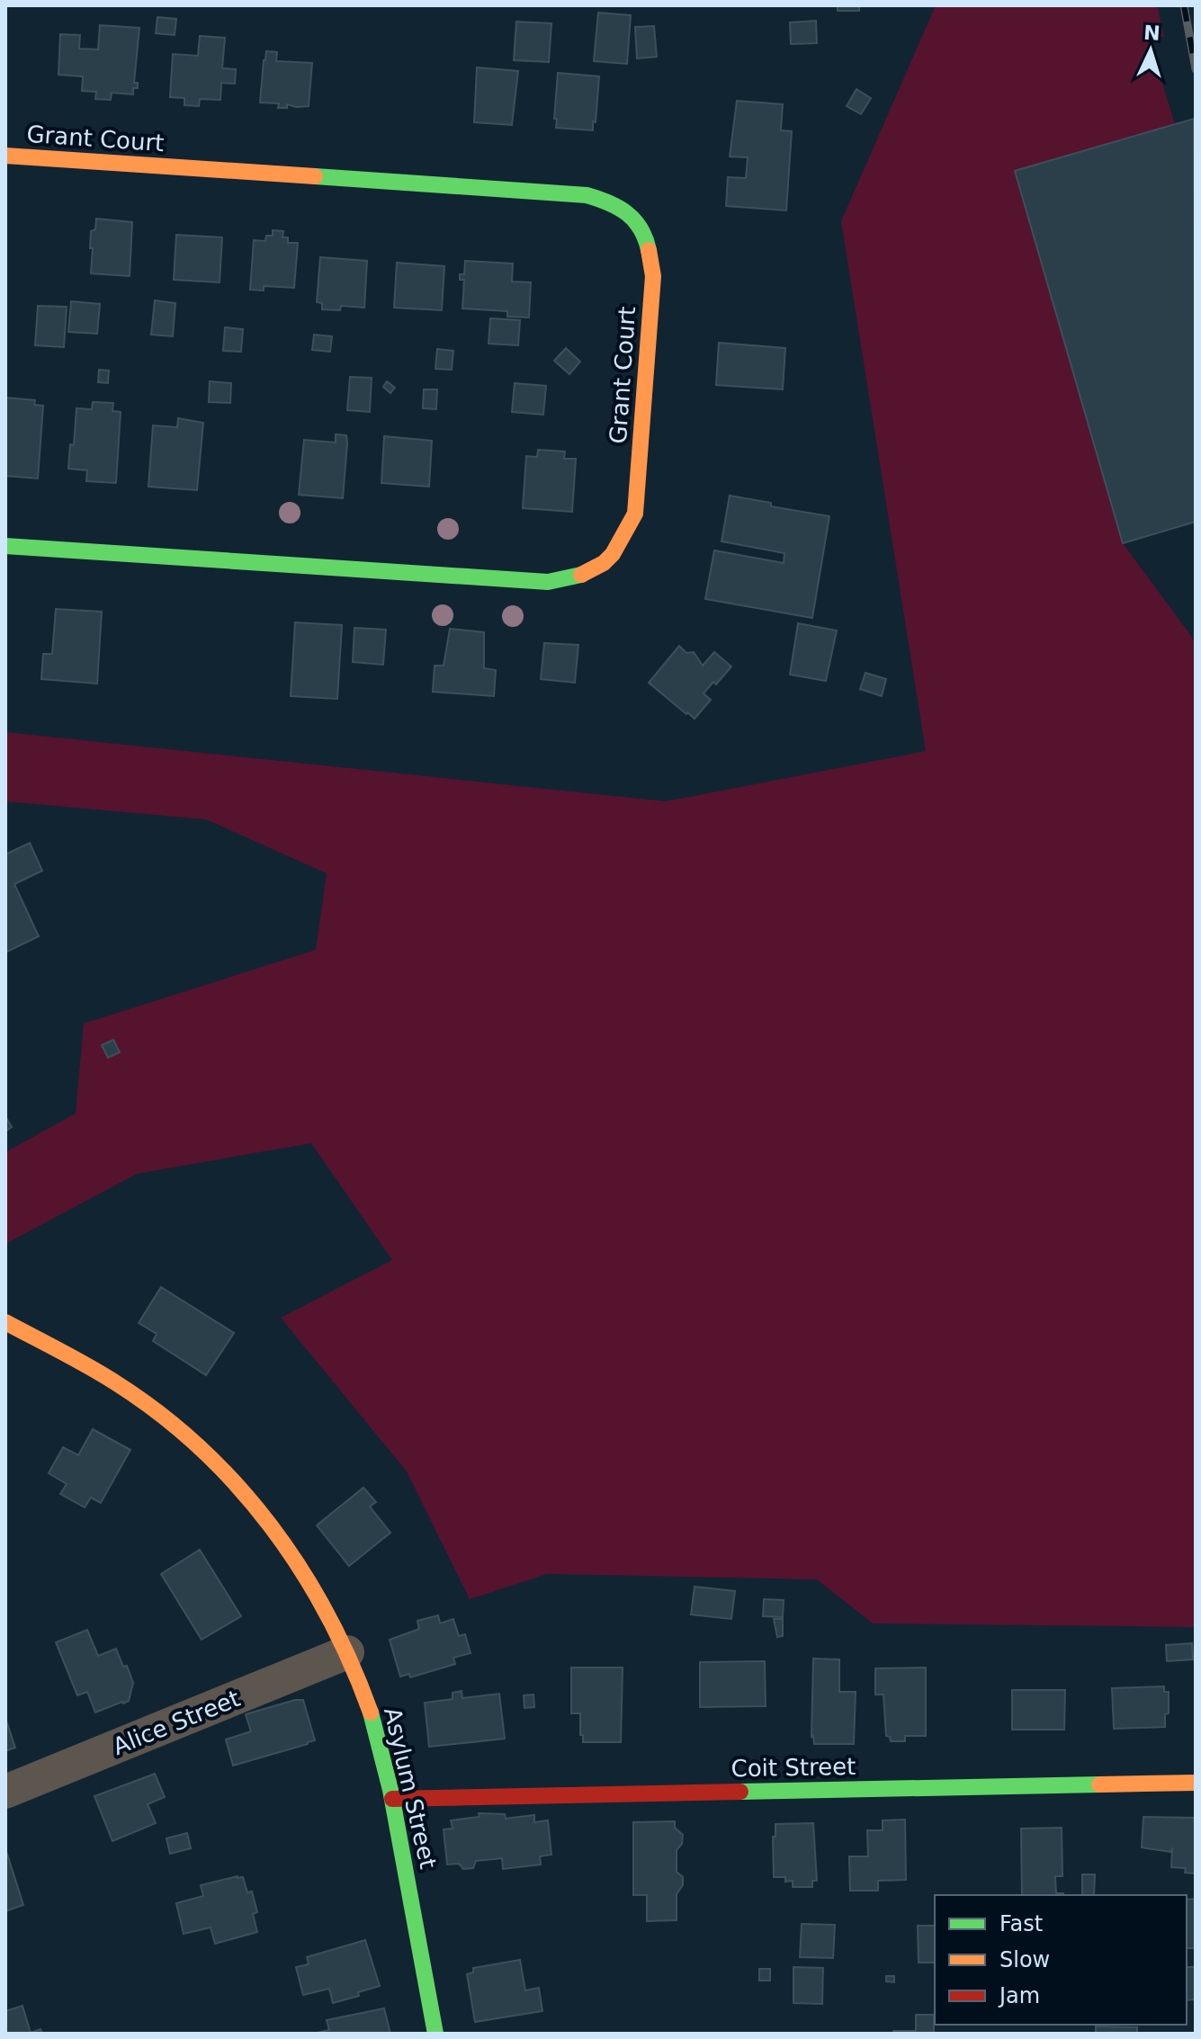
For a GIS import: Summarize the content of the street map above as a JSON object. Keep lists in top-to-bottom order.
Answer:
{
  "streets": {
    "street": [
      "Grant Court",
      "Alice Street",
      "Coit Street",
      "Asylum Street"
    ]
  },
  "crossings": [
    ["Alice Street", "Asylum Street"],
    ["Coit Street", "Asylum Street"]
  ],
  "legend": ["Fast", "Slow", "Jam"],
  "north": "top"
}
